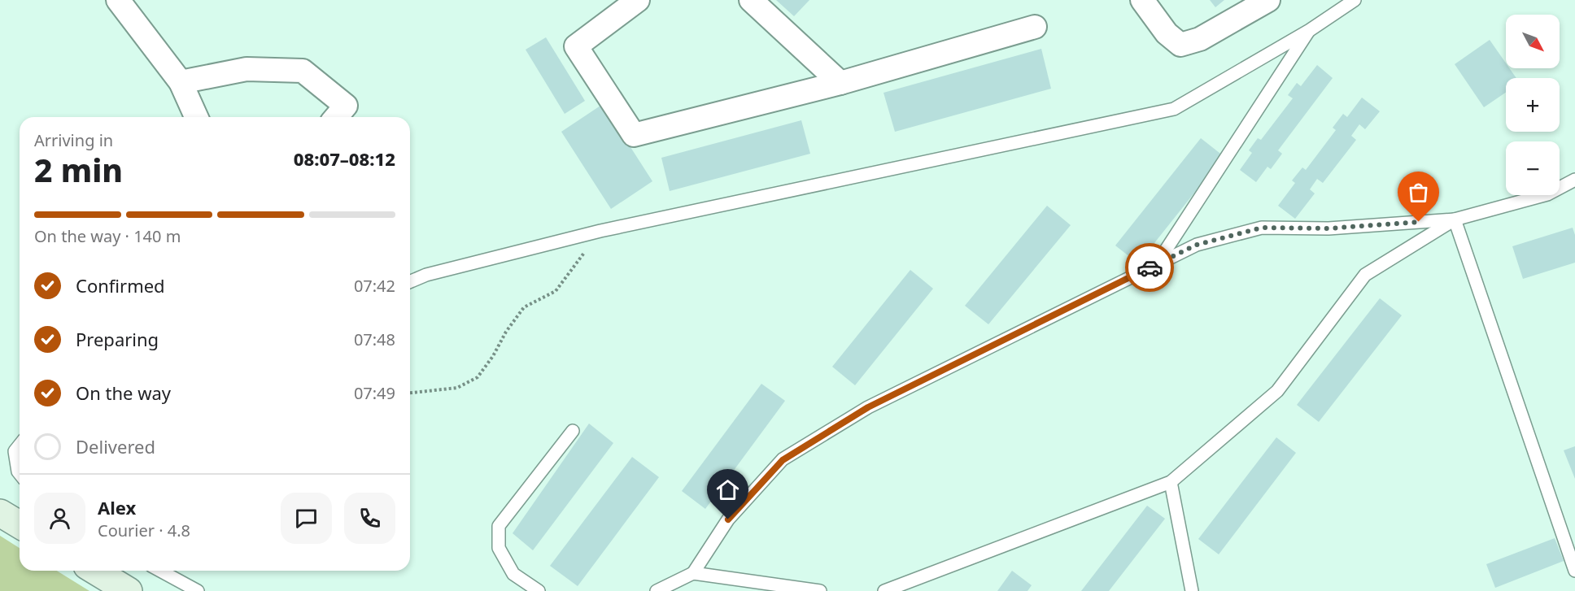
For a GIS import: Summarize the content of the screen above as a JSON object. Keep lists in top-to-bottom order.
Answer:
{
  "north": "bottom right",
  "page": {
    "map_buttons": ["+", "−"],
    "heading": ["2 min", "Arriving in", "08:07–08:12"],
    "panel": ["Alex", "Courier · 4.8"],
    "bar": "On the way · 140 m",
    "list": [
      ["Confirmed", "07:42"],
      ["Preparing", "07:48"],
      ["On the way", "07:49"],
      "Delivered"
    ]
  }
}
